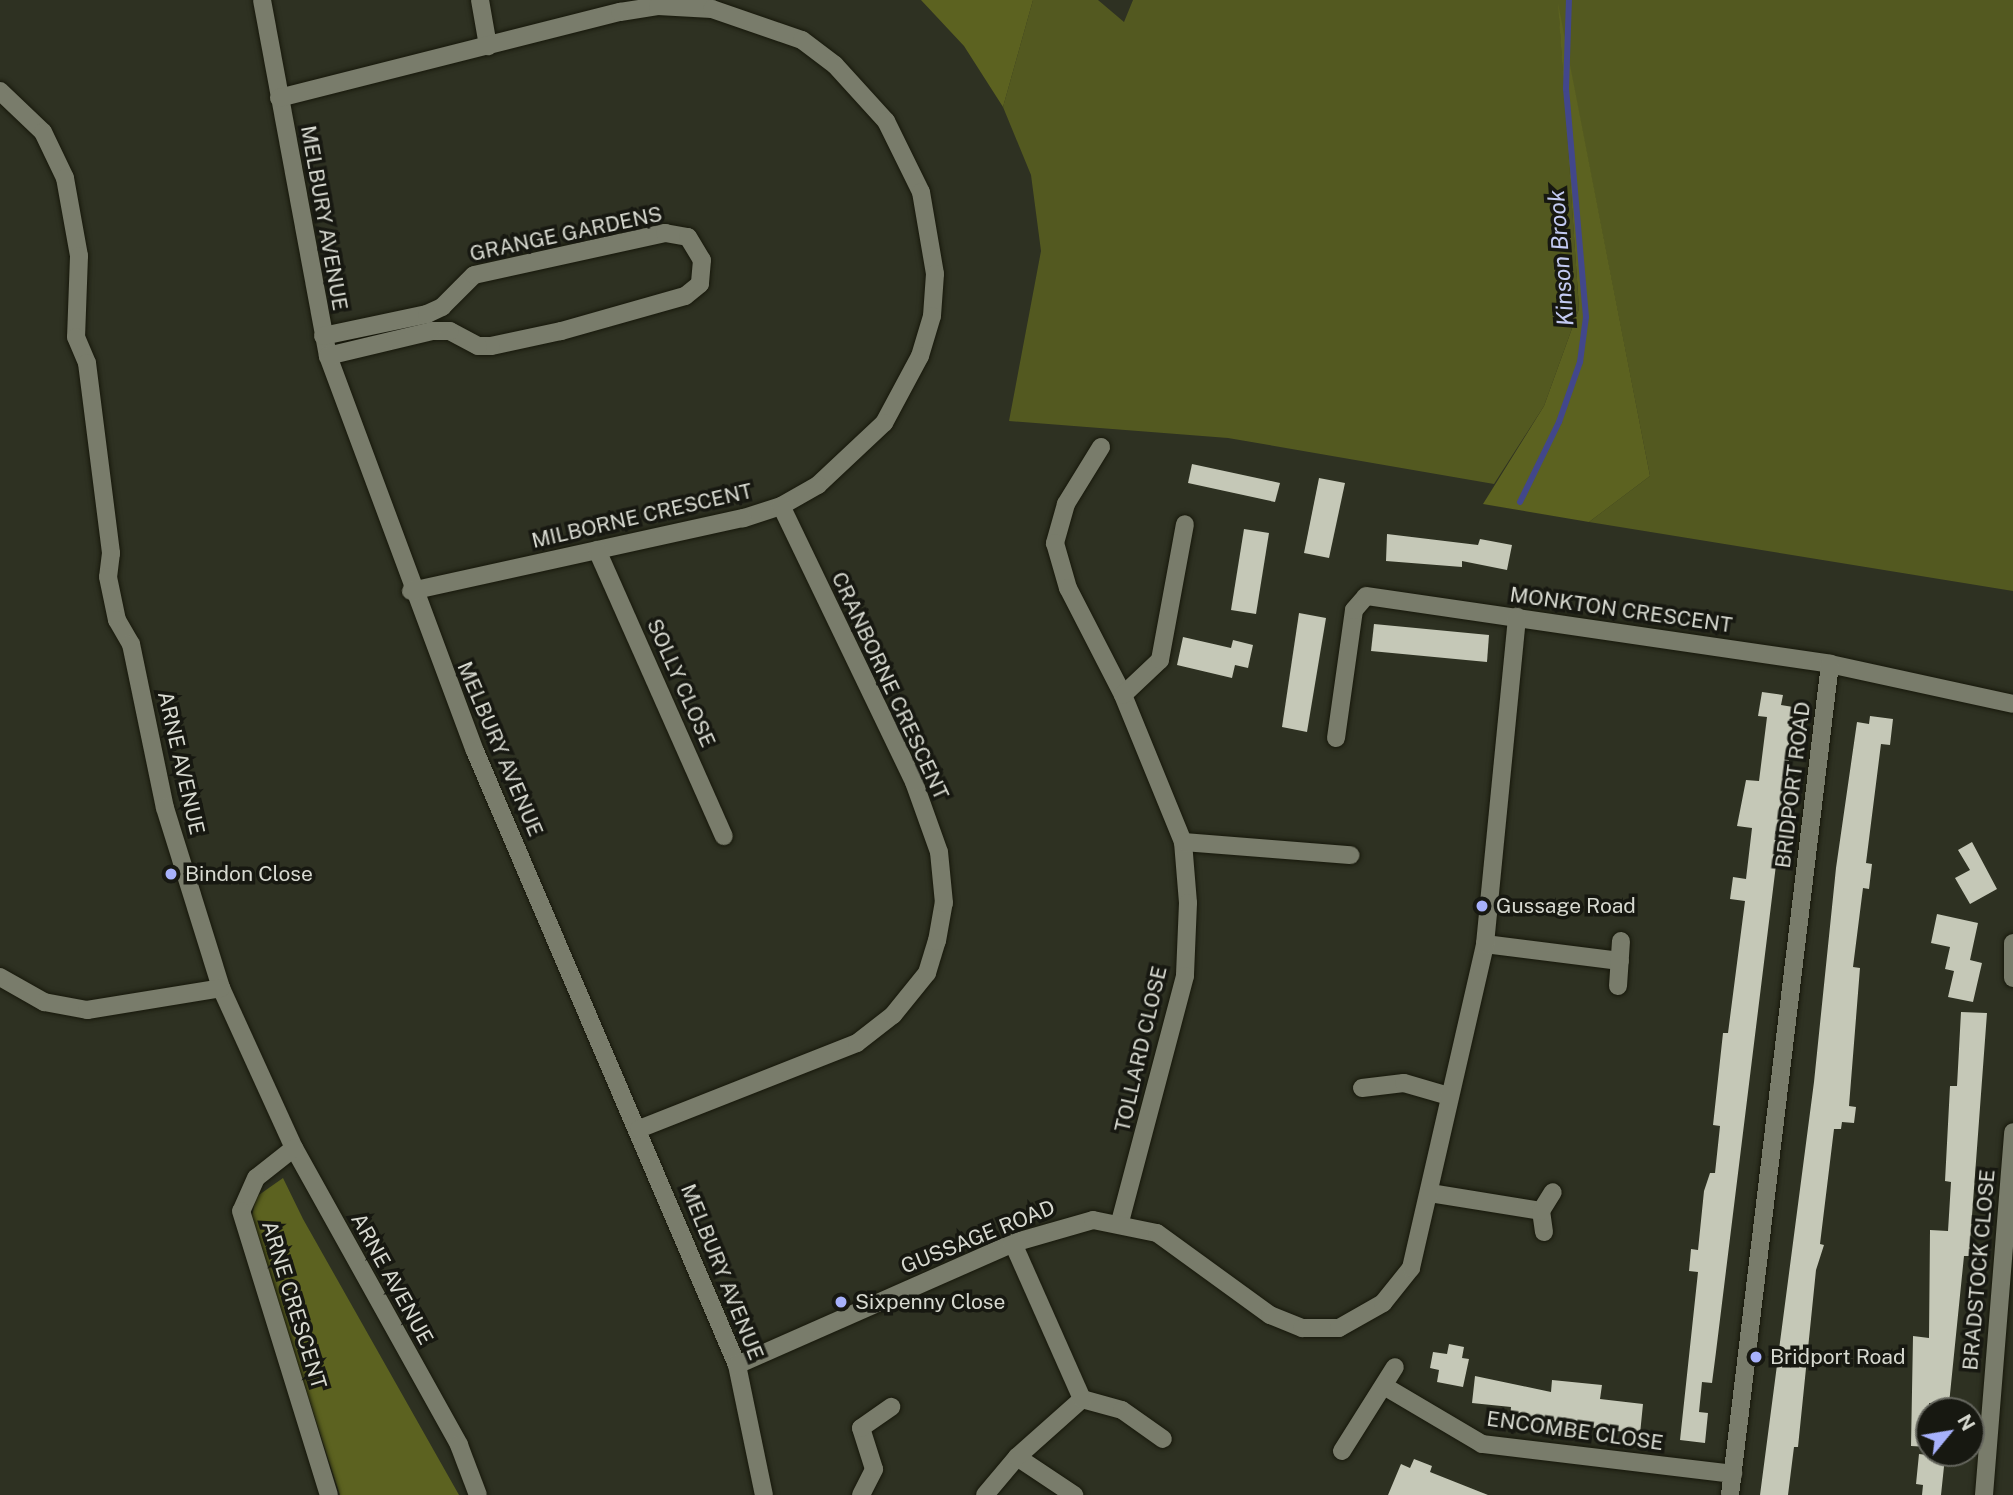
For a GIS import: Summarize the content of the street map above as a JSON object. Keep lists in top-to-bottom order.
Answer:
{
  "streets": {
    "street": [
      "MELBURY AVENUE",
      "GRANGE GARDENS",
      "MILBORNE CRESCENT",
      "MONKTON CRESCENT",
      "SOLLY CLOSE",
      "CRANBORNE CRESCENT",
      "ARNE AVENUE",
      "BRIDPORT ROAD",
      "TOLLARD CLOSE",
      "GUSSAGE ROAD",
      "BRADSTOCK CLOSE",
      "ARNE CRESCENT",
      "ENCOMBE CLOSE"
    ]
  },
  "crossings": [
    ["MELBURY AVENUE", "GRANGE GARDENS"],
    ["MELBURY AVENUE", "MILBORNE CRESCENT"],
    ["MELBURY AVENUE", "CRANBORNE CRESCENT"],
    ["MELBURY AVENUE", "GUSSAGE ROAD"],
    ["MILBORNE CRESCENT", "SOLLY CLOSE"],
    ["MILBORNE CRESCENT", "CRANBORNE CRESCENT"],
    ["MONKTON CRESCENT", "BRIDPORT ROAD"],
    ["MONKTON CRESCENT", "GUSSAGE ROAD"],
    ["ARNE AVENUE", "ARNE CRESCENT"],
    ["BRIDPORT ROAD", "ENCOMBE CLOSE"],
    ["TOLLARD CLOSE", "GUSSAGE ROAD"]
  ],
  "water": ["Kinson Brook"],
  "places": [
    "Bindon Close",
    "Gussage Road",
    "Sixpenny Close",
    "Bridport Road"
  ],
  "north": "top right"
}
